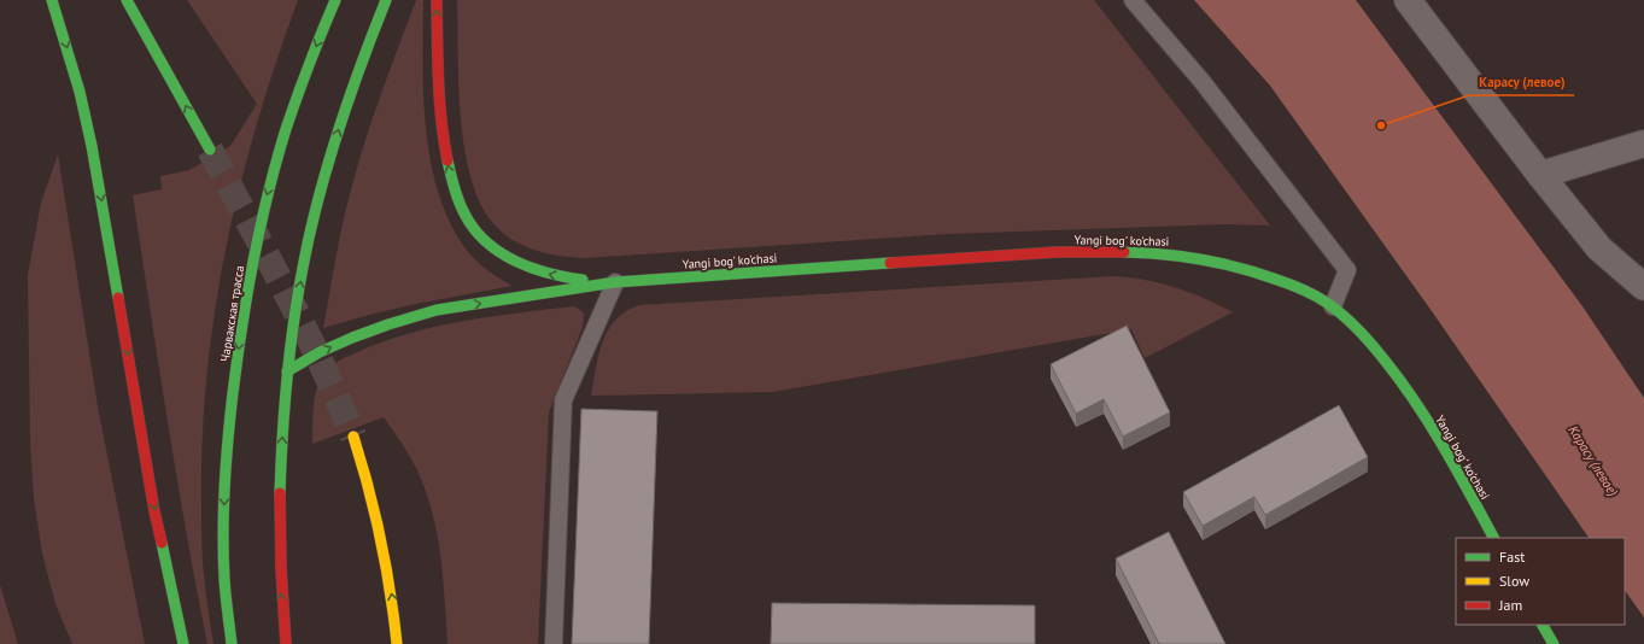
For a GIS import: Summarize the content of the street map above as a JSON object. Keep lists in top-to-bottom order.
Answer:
{
  "streets": {
    "main road": ["Yangi bog' ko'chasi", "Чарвакская трасса"]
  },
  "water": ["Карасу (левое)"],
  "places": ["Карасу (левое)"],
  "legend": ["Fast", "Slow", "Jam"]
}
